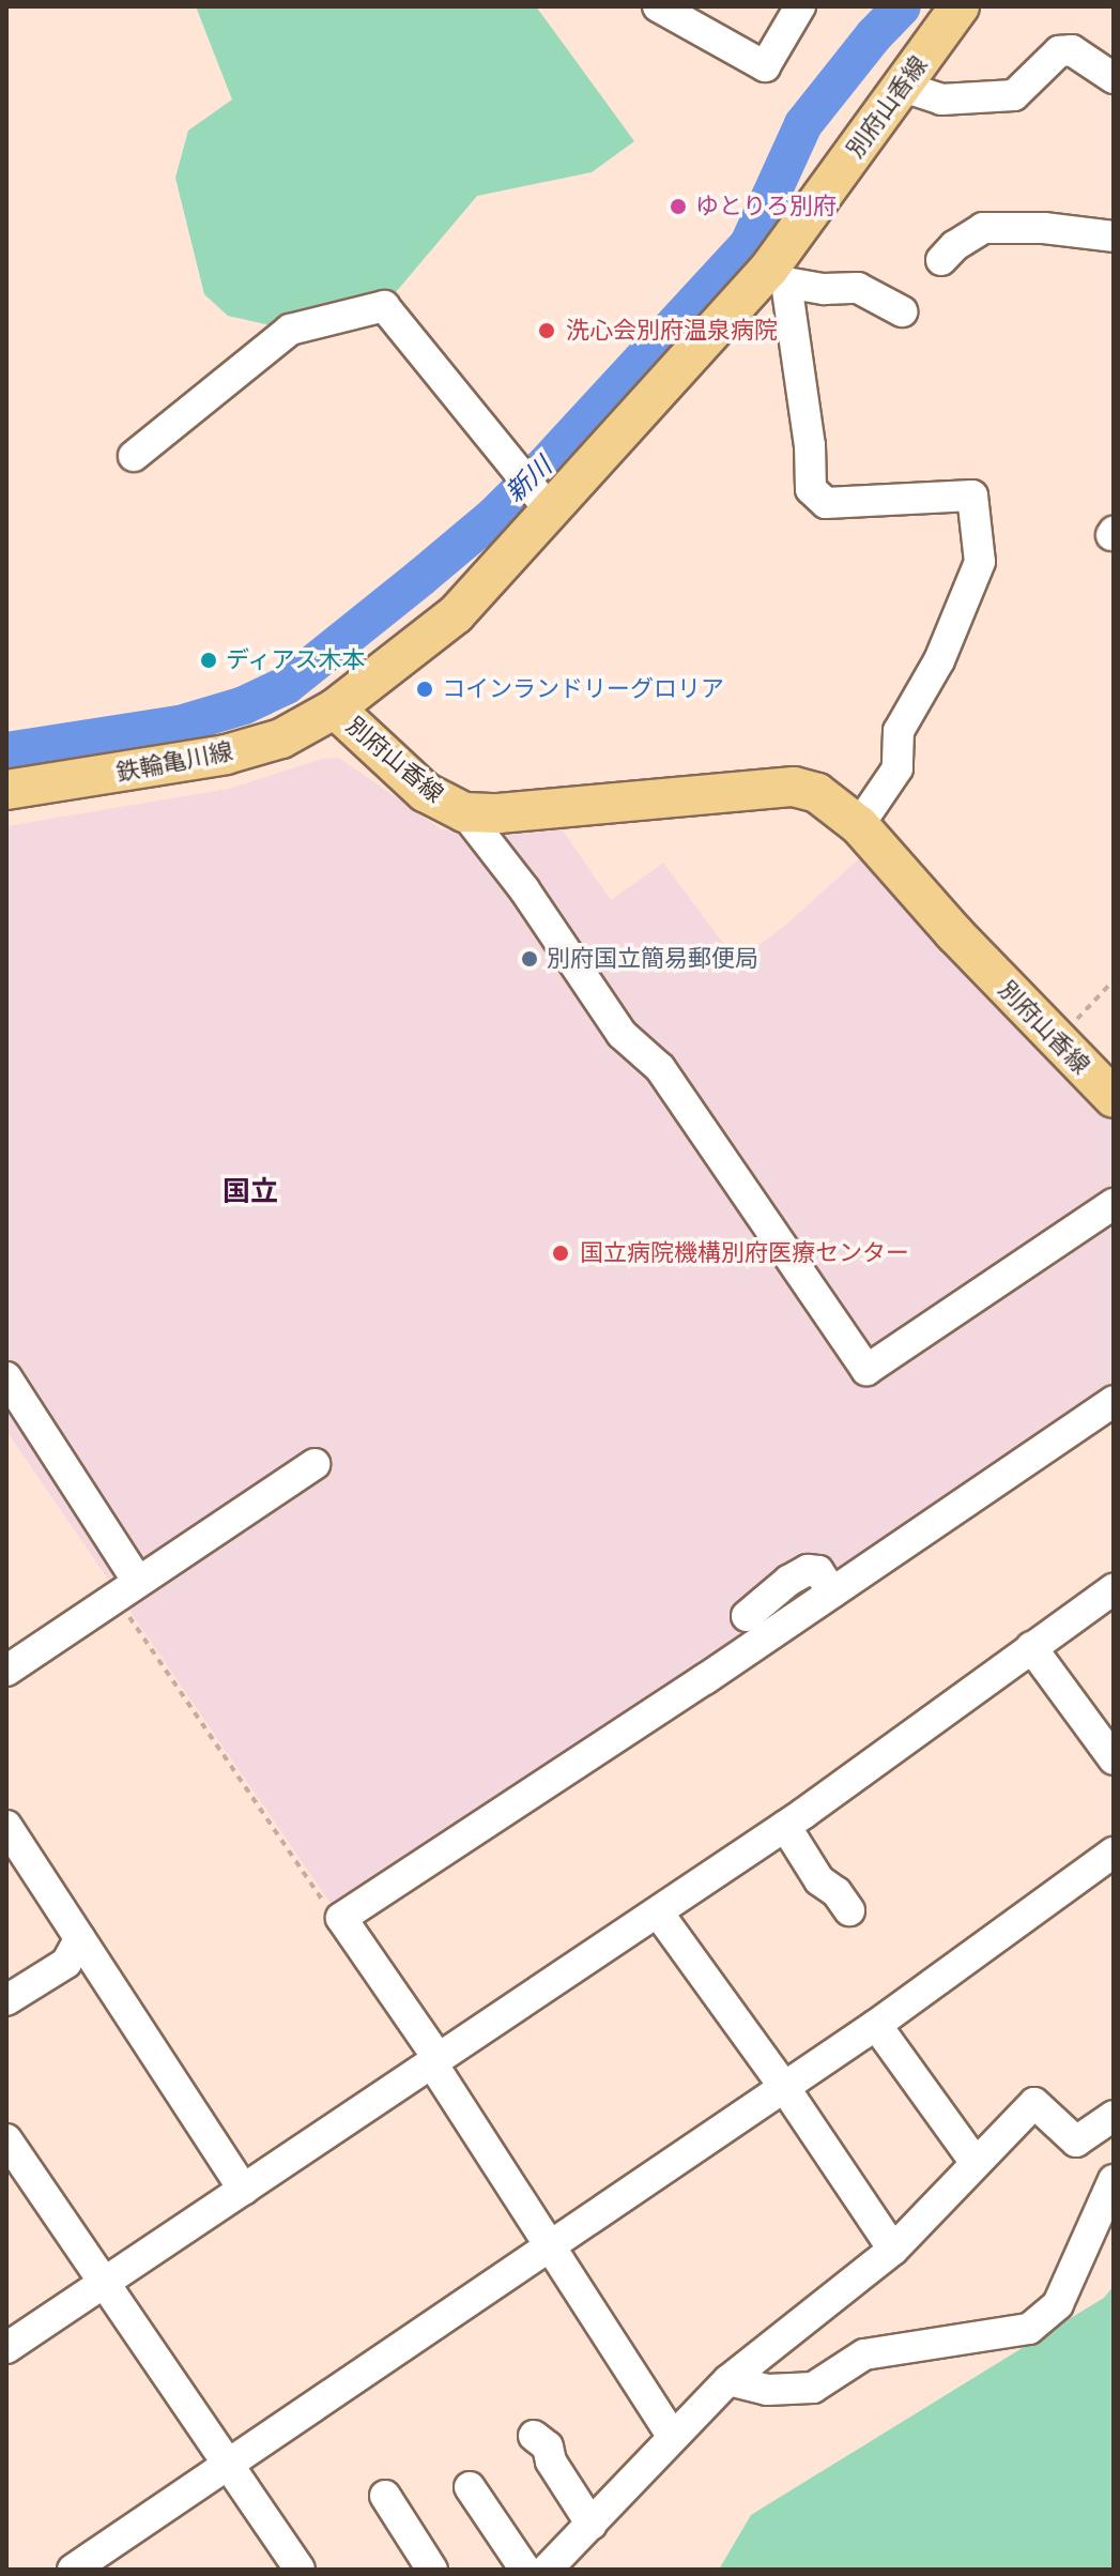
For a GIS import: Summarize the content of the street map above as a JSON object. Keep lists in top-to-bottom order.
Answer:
{
  "streets": {
    "main road": ["別府山香線", "鉄輪亀川線"]
  },
  "crossings": [
    ["別府山香線", "鉄輪亀川線"]
  ],
  "districts": ["国立"],
  "water": ["新川"],
  "places": [
    "ゆとりろ別府",
    "洗心会別府温泉病院",
    "ディアス木本",
    "コインランドリーグロリア",
    "別府国立簡易郵便局",
    "国立病院機構別府医療センター"
  ]
}
